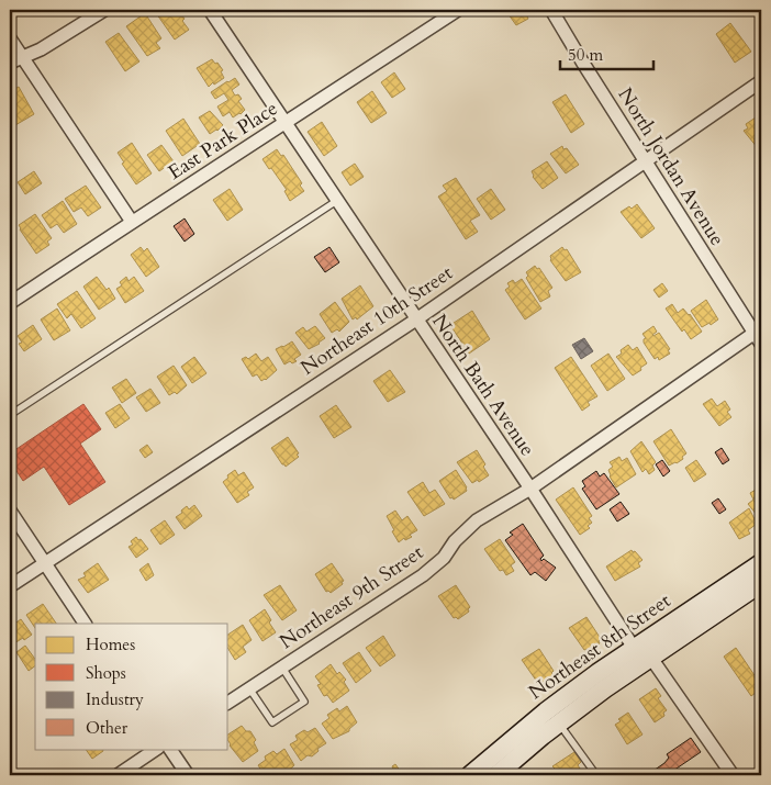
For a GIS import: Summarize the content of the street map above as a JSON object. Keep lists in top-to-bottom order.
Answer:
{
  "streets": {
    "main road": ["Northeast 8th Street"],
    "street": [
      "East Park Place",
      "North Jordan Avenue",
      "Northeast 10th Street",
      "North Bath Avenue",
      "Northeast 9th Street"
    ]
  },
  "crossings": [
    ["East Park Place", "North Bath Avenue"],
    ["North Jordan Avenue", "Northeast 10th Street"],
    ["North Jordan Avenue", "Northeast 9th Street"],
    ["Northeast 10th Street", "North Bath Avenue"],
    ["North Bath Avenue", "Northeast 9th Street"],
    ["North Bath Avenue", "Northeast 8th Street"]
  ],
  "legend": [
    "Homes",
    "Shops",
    "Industry",
    "Other"
  ],
  "scale_bar": "50 m"
}
